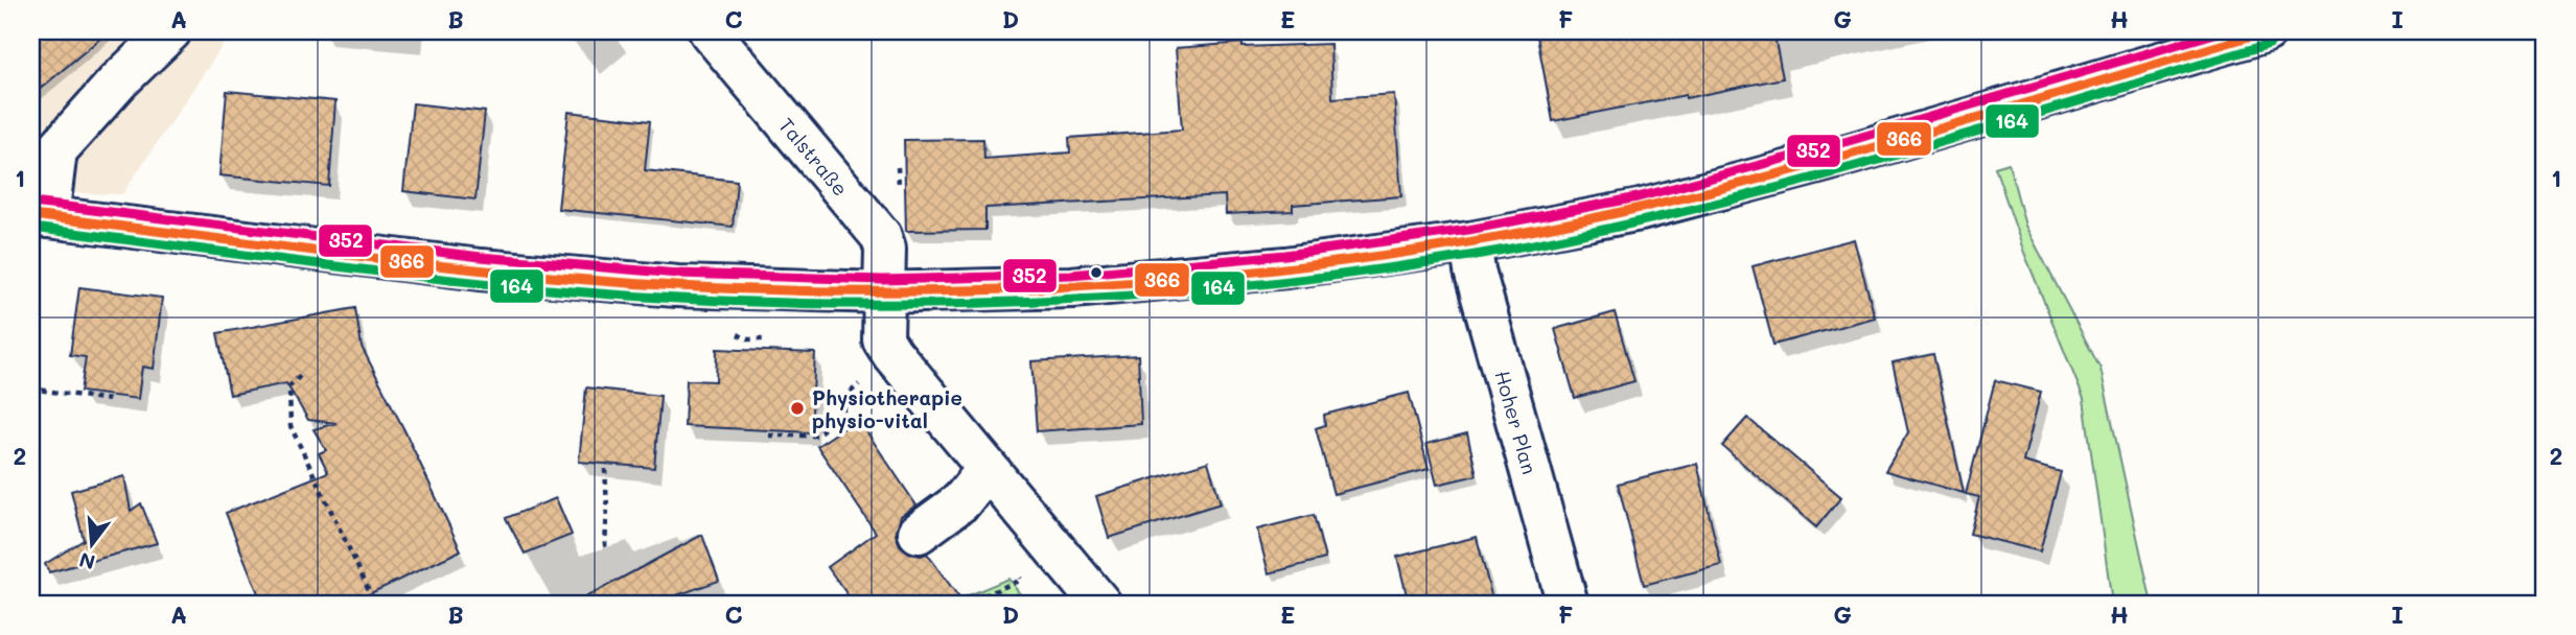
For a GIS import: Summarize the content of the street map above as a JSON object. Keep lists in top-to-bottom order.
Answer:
{
  "streets": {
    "street": ["Talstraße", "Hoher Plan"]
  },
  "places": ["Physiotherapie physio-vital"],
  "lines": ["transit line 366", "transit line 352", "transit line 164"],
  "north": "bottom",
  "grid": {
    "columns": [
      "A",
      "B",
      "C",
      "D",
      "E",
      "F",
      "G",
      "H",
      "I"
    ],
    "rows": ["1", "2"]
  }
}
